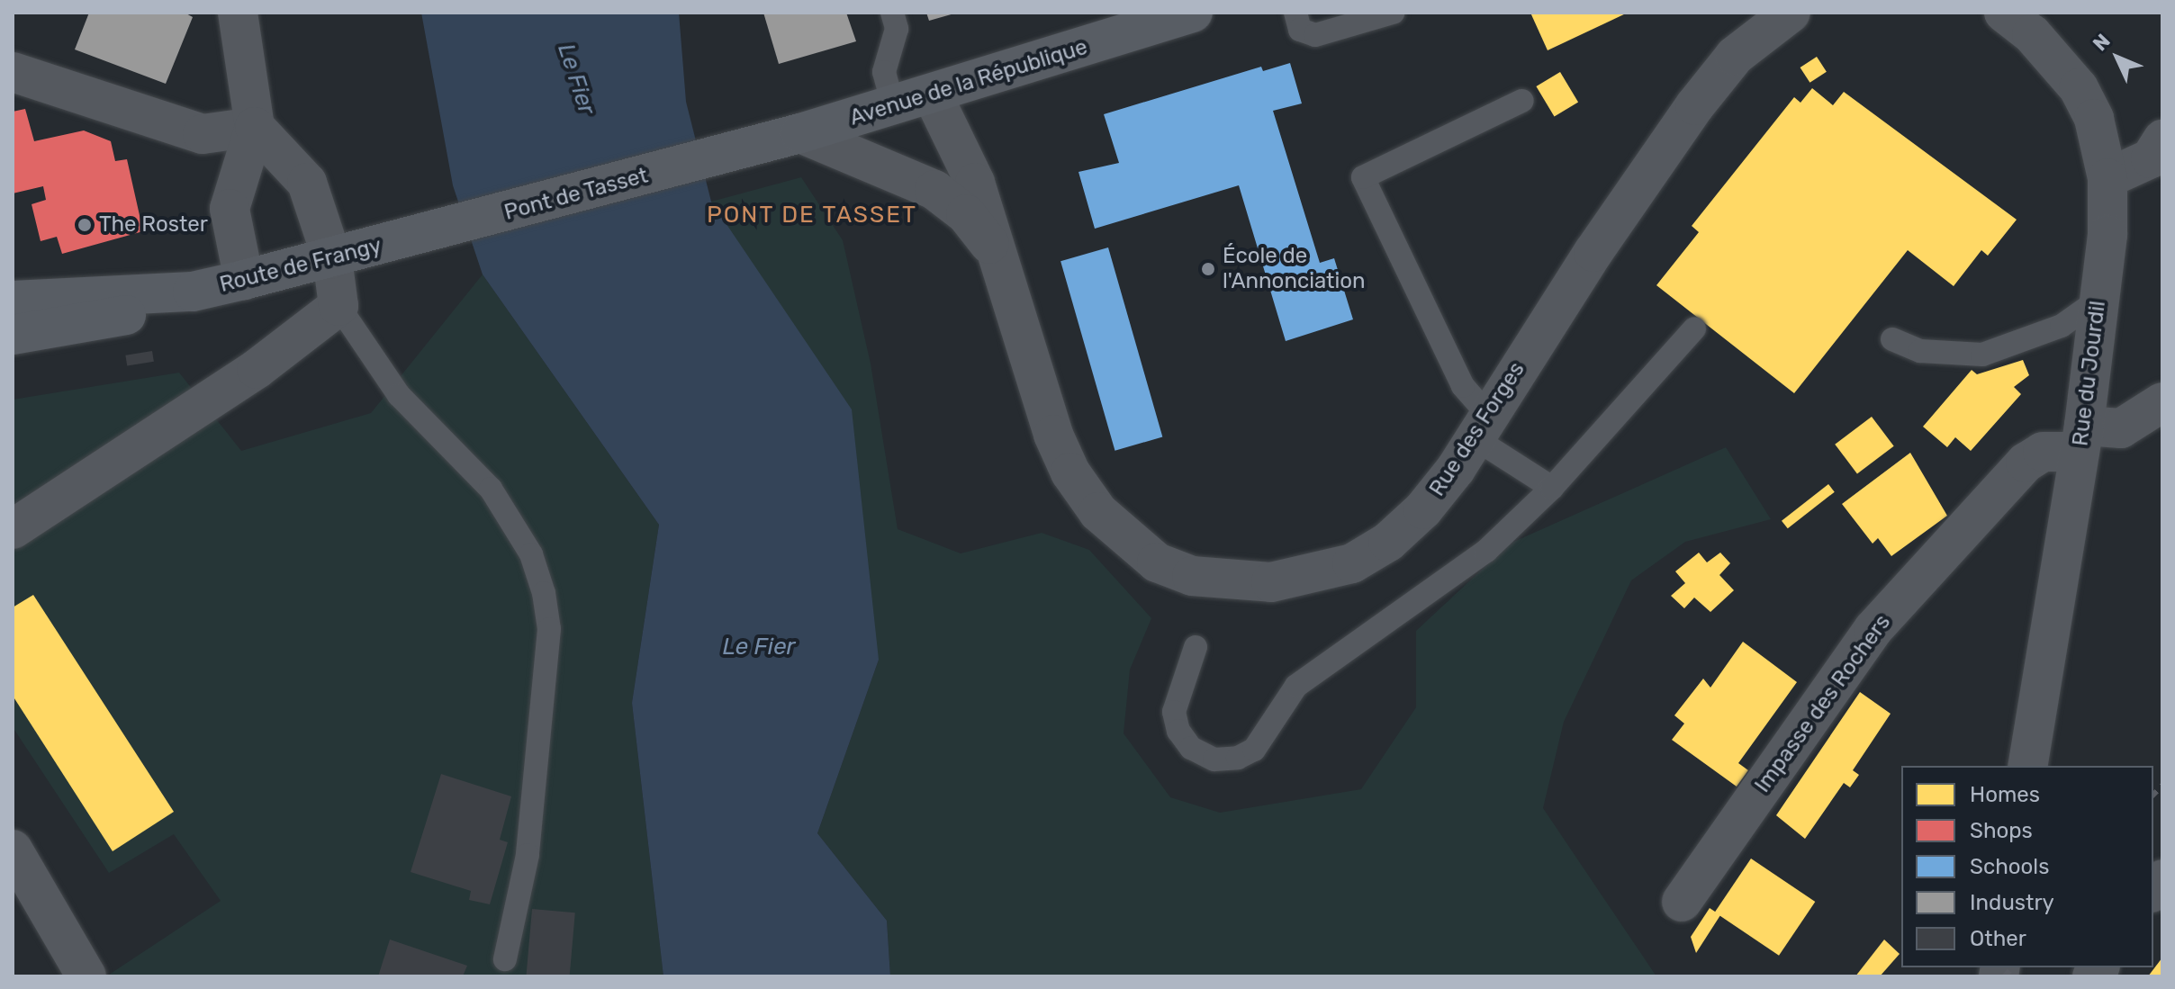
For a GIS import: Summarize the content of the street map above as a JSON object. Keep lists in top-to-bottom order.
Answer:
{
  "streets": {
    "main road": ["Avenue de la République", "Pont de Tasset", "Route de Frangy"],
    "street": ["Rue du Jourdil", "Rue des Forges", "Impasse des Rochers"]
  },
  "crossings": [
    ["Avenue de la République", "Pont de Tasset"],
    ["Avenue de la République", "Rue des Forges"],
    ["Pont de Tasset", "Route de Frangy"],
    ["Rue du Jourdil", "Impasse des Rochers"]
  ],
  "districts": ["PONT DE TASSET"],
  "water": ["Le Fier"],
  "places": ["The Roster", "École de l'Annonciation"],
  "legend": [
    "Homes",
    "Shops",
    "Schools",
    "Industry",
    "Other"
  ],
  "north": "top left"
}
